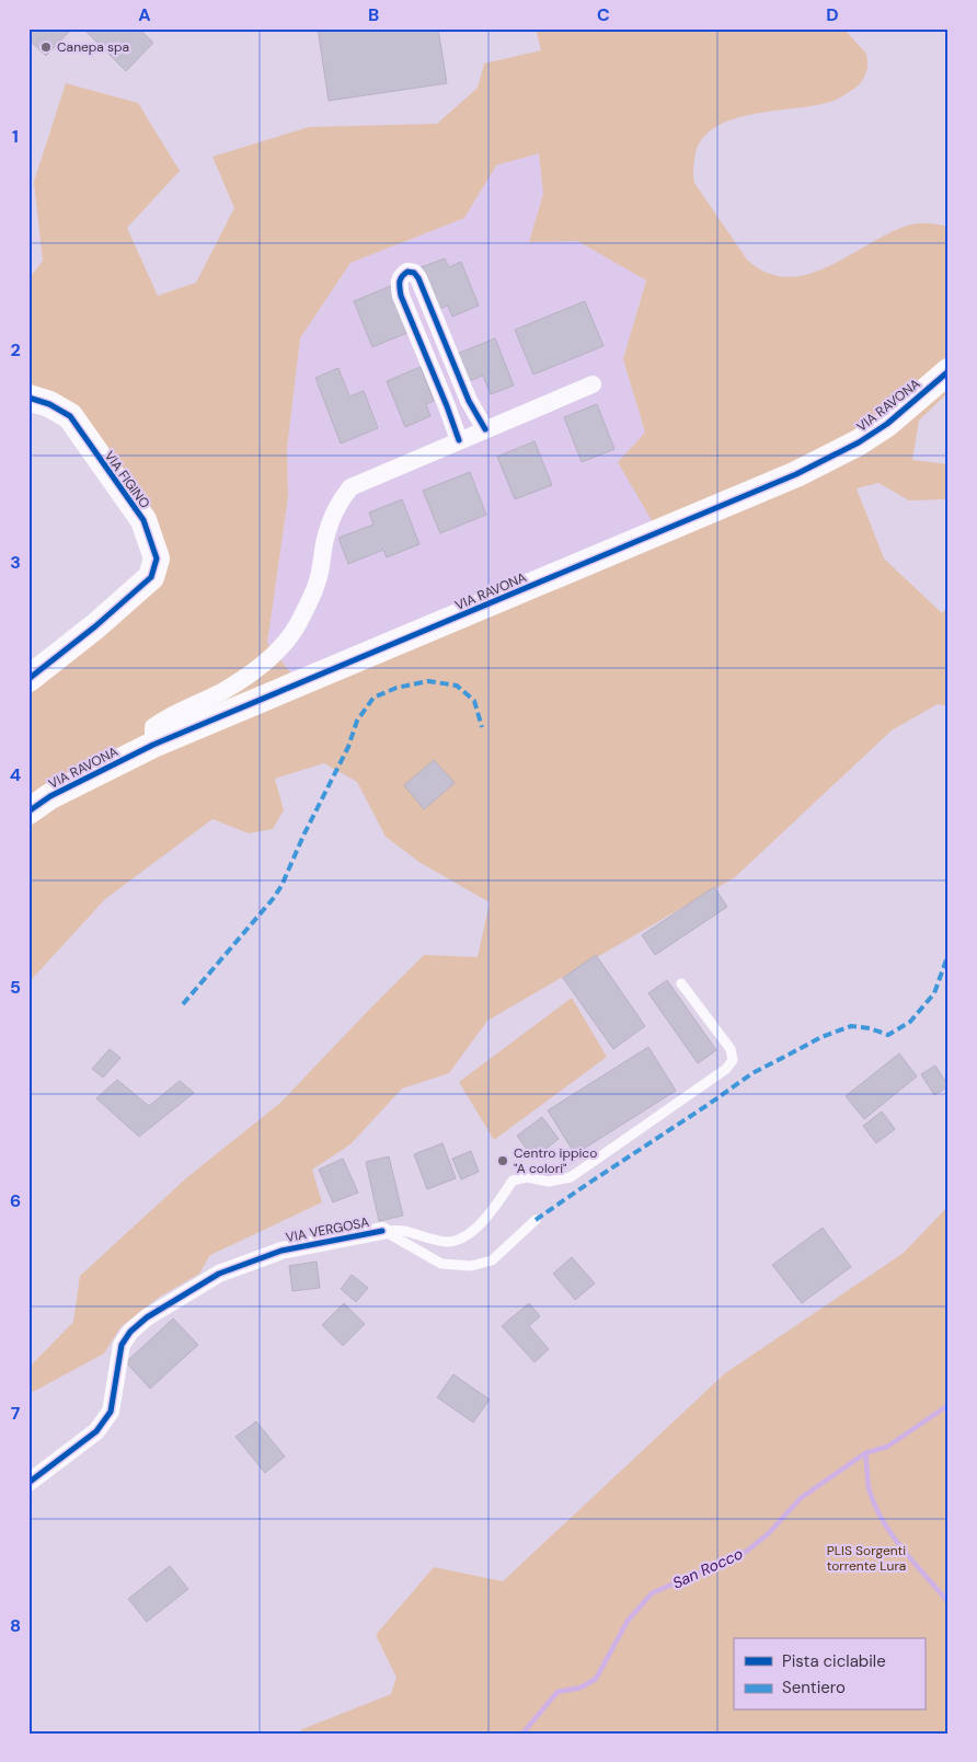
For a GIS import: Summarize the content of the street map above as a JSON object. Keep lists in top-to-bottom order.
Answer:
{
  "streets": {
    "street": ["VIA RAVONA", "VIA FIGINO", "VIA VERGOSA"]
  },
  "water": ["San Rocco"],
  "parks": ["PLIS Sorgenti torrente Lura"],
  "places": ["Canepa spa", "Centro ippico \"A colori\""],
  "legend": ["Pista ciclabile", "Sentiero"],
  "grid": {
    "columns": [
      "A",
      "B",
      "C",
      "D"
    ],
    "rows": [
      "1",
      "2",
      "3",
      "4",
      "5",
      "6",
      "7",
      "8"
    ]
  }
}
